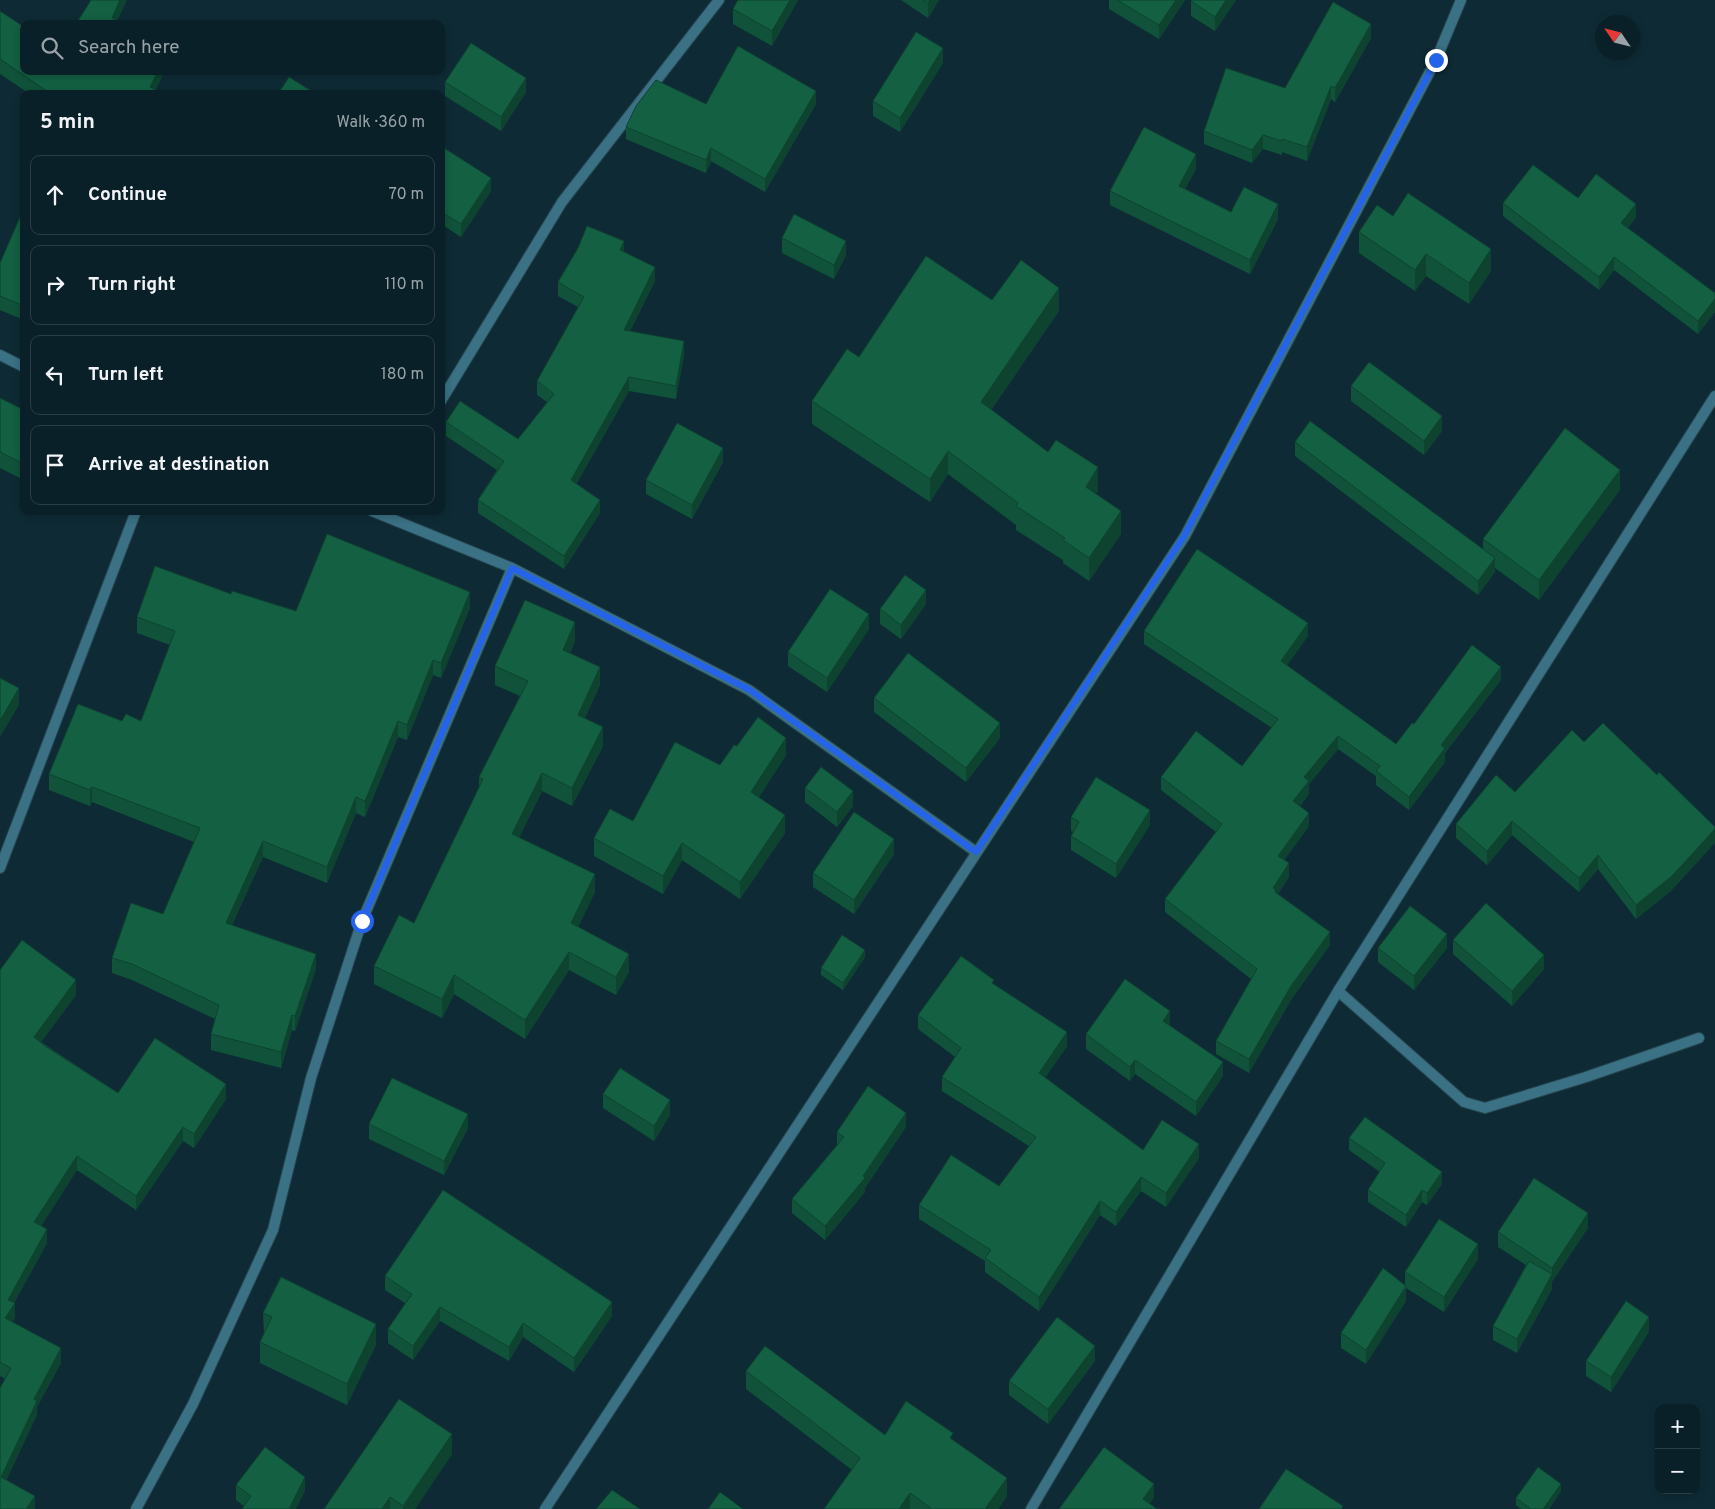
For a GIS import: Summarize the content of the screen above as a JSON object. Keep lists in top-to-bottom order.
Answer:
{
  "north": "top left",
  "page": {
    "search": "Search here",
    "heading": ["5 min", "Walk · 360 m"],
    "list": [
      ["Continue", "70 m"],
      ["Turn right", "110 m"],
      ["Turn left", "180 m"],
      "Arrive at destination"
    ],
    "map_buttons": ["+", "−"]
  }
}
